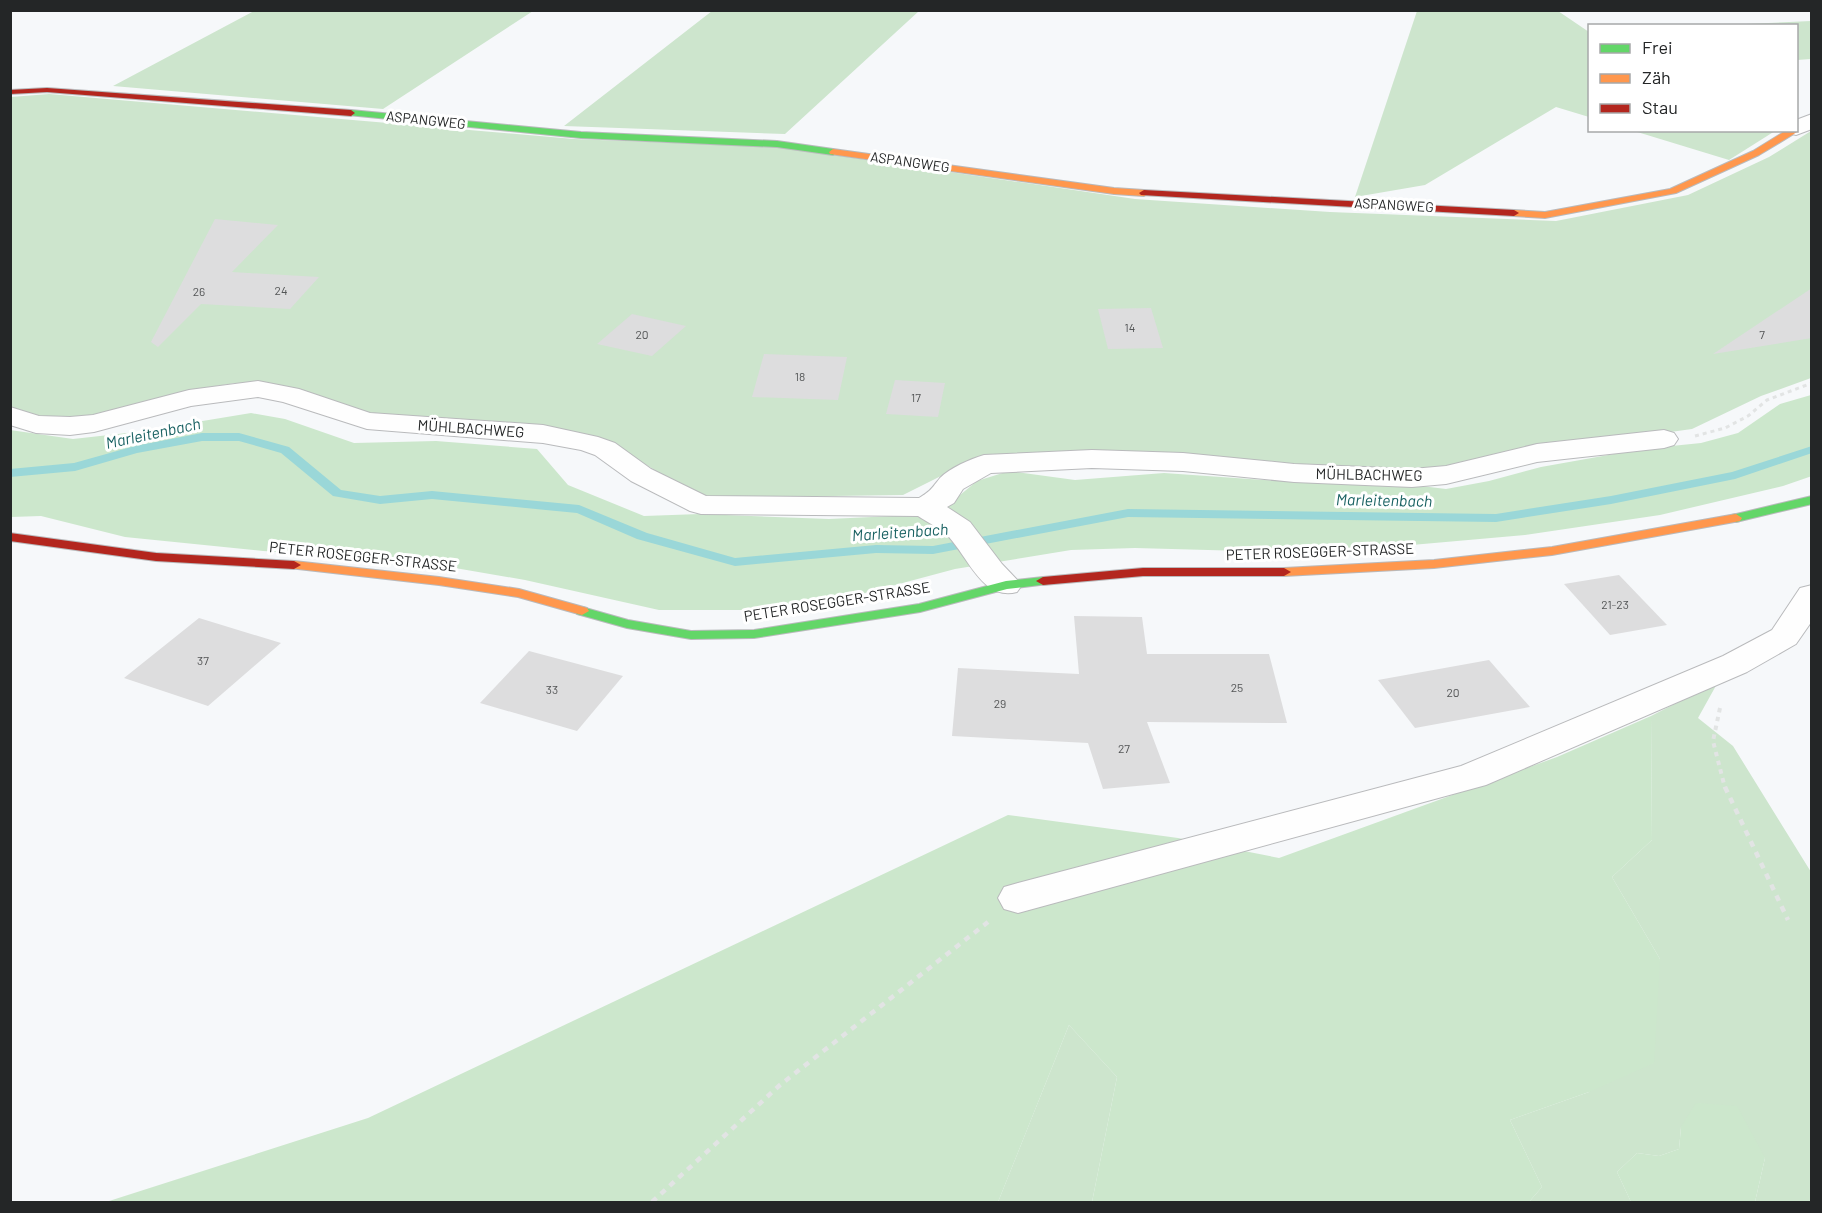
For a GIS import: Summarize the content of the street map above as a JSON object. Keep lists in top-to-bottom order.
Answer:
{
  "streets": {
    "street": ["ASPANGWEG", "MÜHLBACHWEG", "PETER ROSEGGER-STRASSE"]
  },
  "water": ["Marleitenbach"],
  "house_numbers": [
    "24",
    "26",
    "14",
    "20",
    "7",
    "18",
    "17",
    "21-23",
    "37",
    "25",
    "33",
    "20",
    "29",
    "27"
  ],
  "legend": ["Frei", "Zäh", "Stau"]
}
